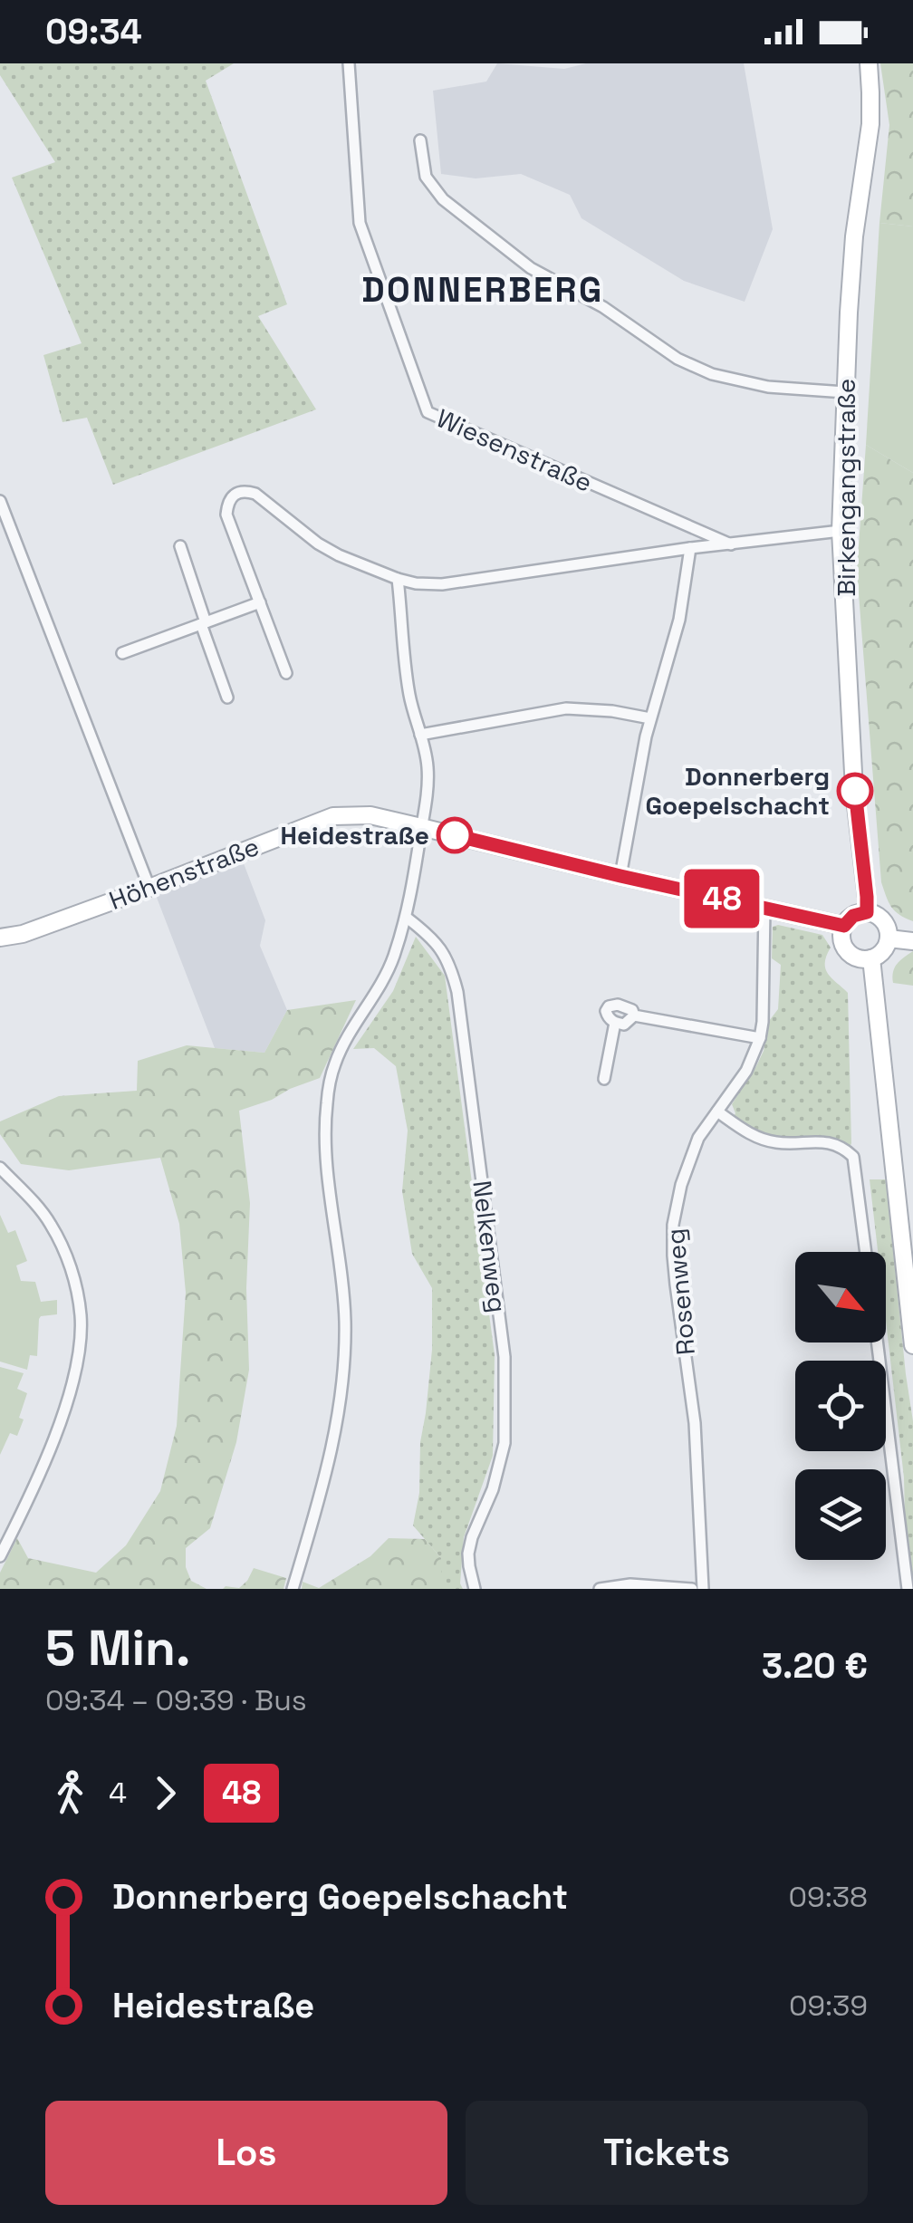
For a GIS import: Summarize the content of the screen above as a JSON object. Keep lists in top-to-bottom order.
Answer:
{
  "streets": {
    "street": [
      "Wiesenstraße",
      "Birkengangstraße",
      "Höhenstraße",
      "Nelkenweg",
      "Rosenweg"
    ]
  },
  "crossings": [
    ["Birkengangstraße", "Höhenstraße"],
    ["Höhenstraße", "Rosenweg"]
  ],
  "districts": ["DONNERBERG"],
  "places": ["Donnerberg Goepelschacht", "Heidestraße"],
  "lines": ["bus line 48"],
  "north": "bottom right",
  "page": {
    "status": "09:34",
    "on_map": "48",
    "heading": ["5 Min.", "09:34 – 09:39 · Bus", "3.20 €"],
    "legs": ["4", "48"],
    "list": [
      {
        "name": "Donnerberg Goepelschacht",
        "value": "09:38"
      },
      {
        "name": "Heidestraße",
        "value": "09:39"
      }
    ],
    "buttons": ["Los", "Tickets"]
  }
}
